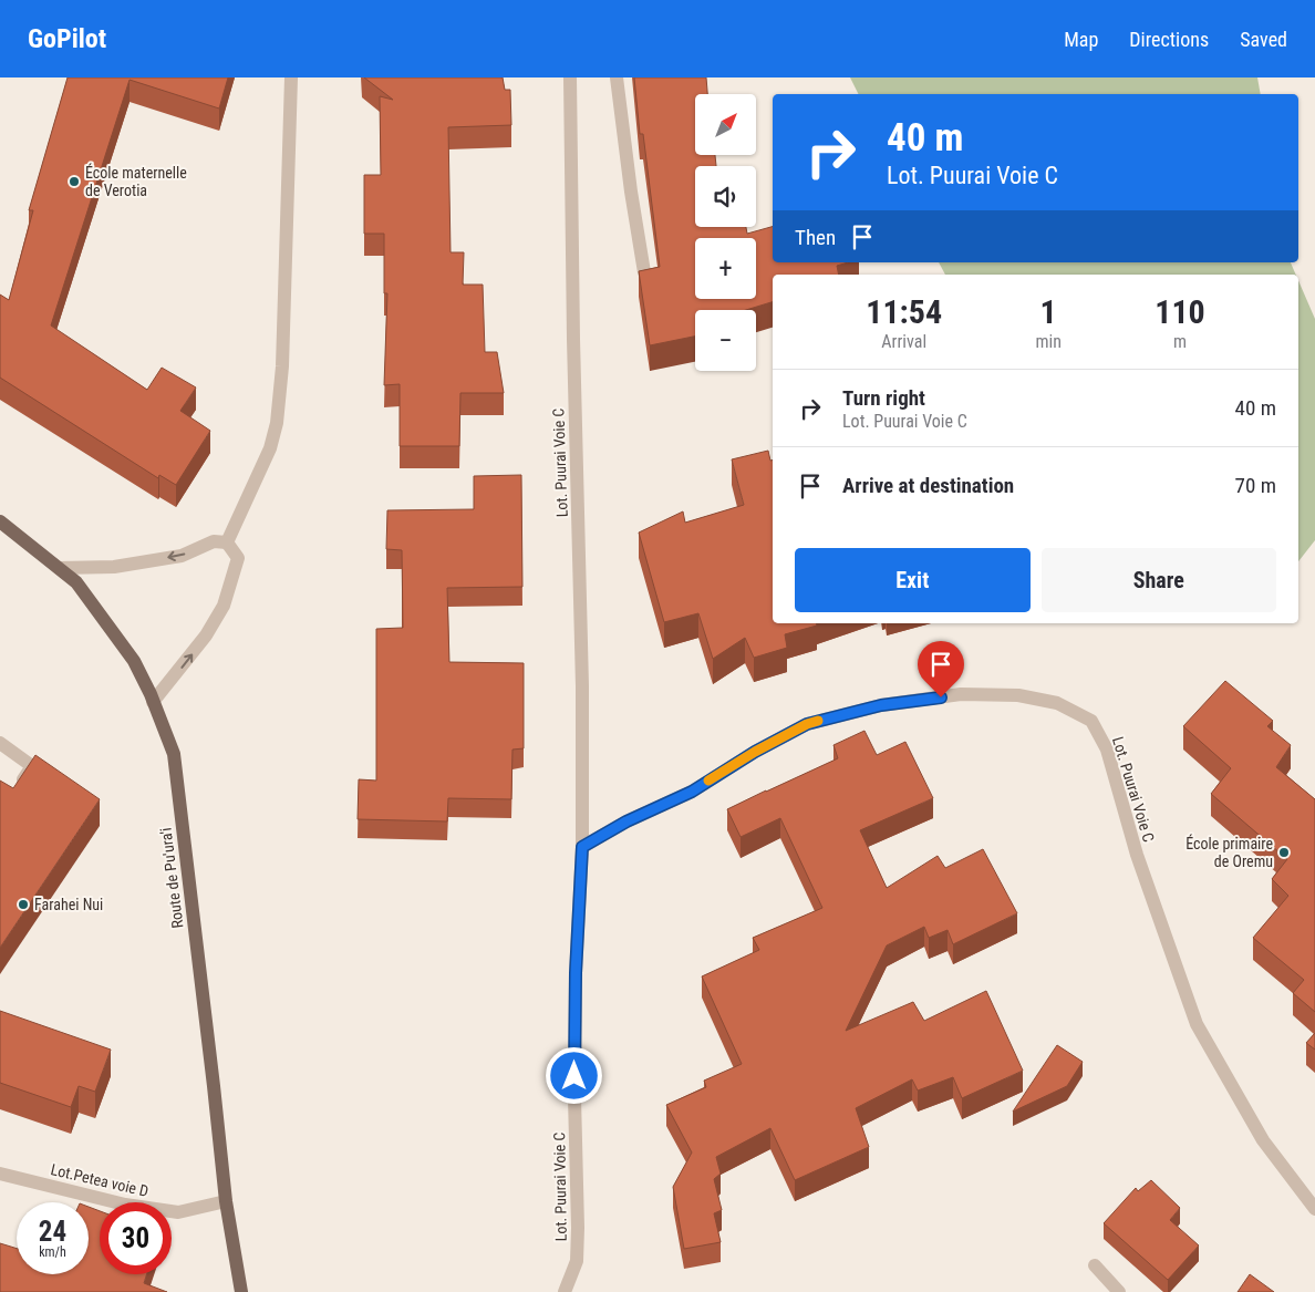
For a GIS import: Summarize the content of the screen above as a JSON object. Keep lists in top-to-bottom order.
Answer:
{
  "streets": {
    "main road": ["Route de Pu'ura'i"],
    "street": ["Lot. Puurai Voie C", "Lot.Petea voie D"]
  },
  "crossings": [
    ["Route de Pu'ura'i", "Lot.Petea voie D"]
  ],
  "places": ["École maternelle de Verotia", "École primaire de Oremu", "Farahei Nui"],
  "north": "top right",
  "page": {
    "header": "GoPilot",
    "nav": ["Map", "Directions", "Saved"],
    "map_buttons": ["+", "−"],
    "turn": ["40 m", "Lot. Puurai Voie C"],
    "then": "Then",
    "eta": [
      "11:54",
      "Arrival",
      "1",
      "min",
      "110",
      "m"
    ],
    "list": [
      {
        "name": "Turn right",
        "note": "Lot. Puurai Voie C",
        "value": "40 m"
      },
      {
        "name": "Arrive at destination",
        "value": "70 m"
      }
    ],
    "buttons": ["Exit", "Share"],
    "speed": "24 km/h",
    "limit": "30"
  }
}
